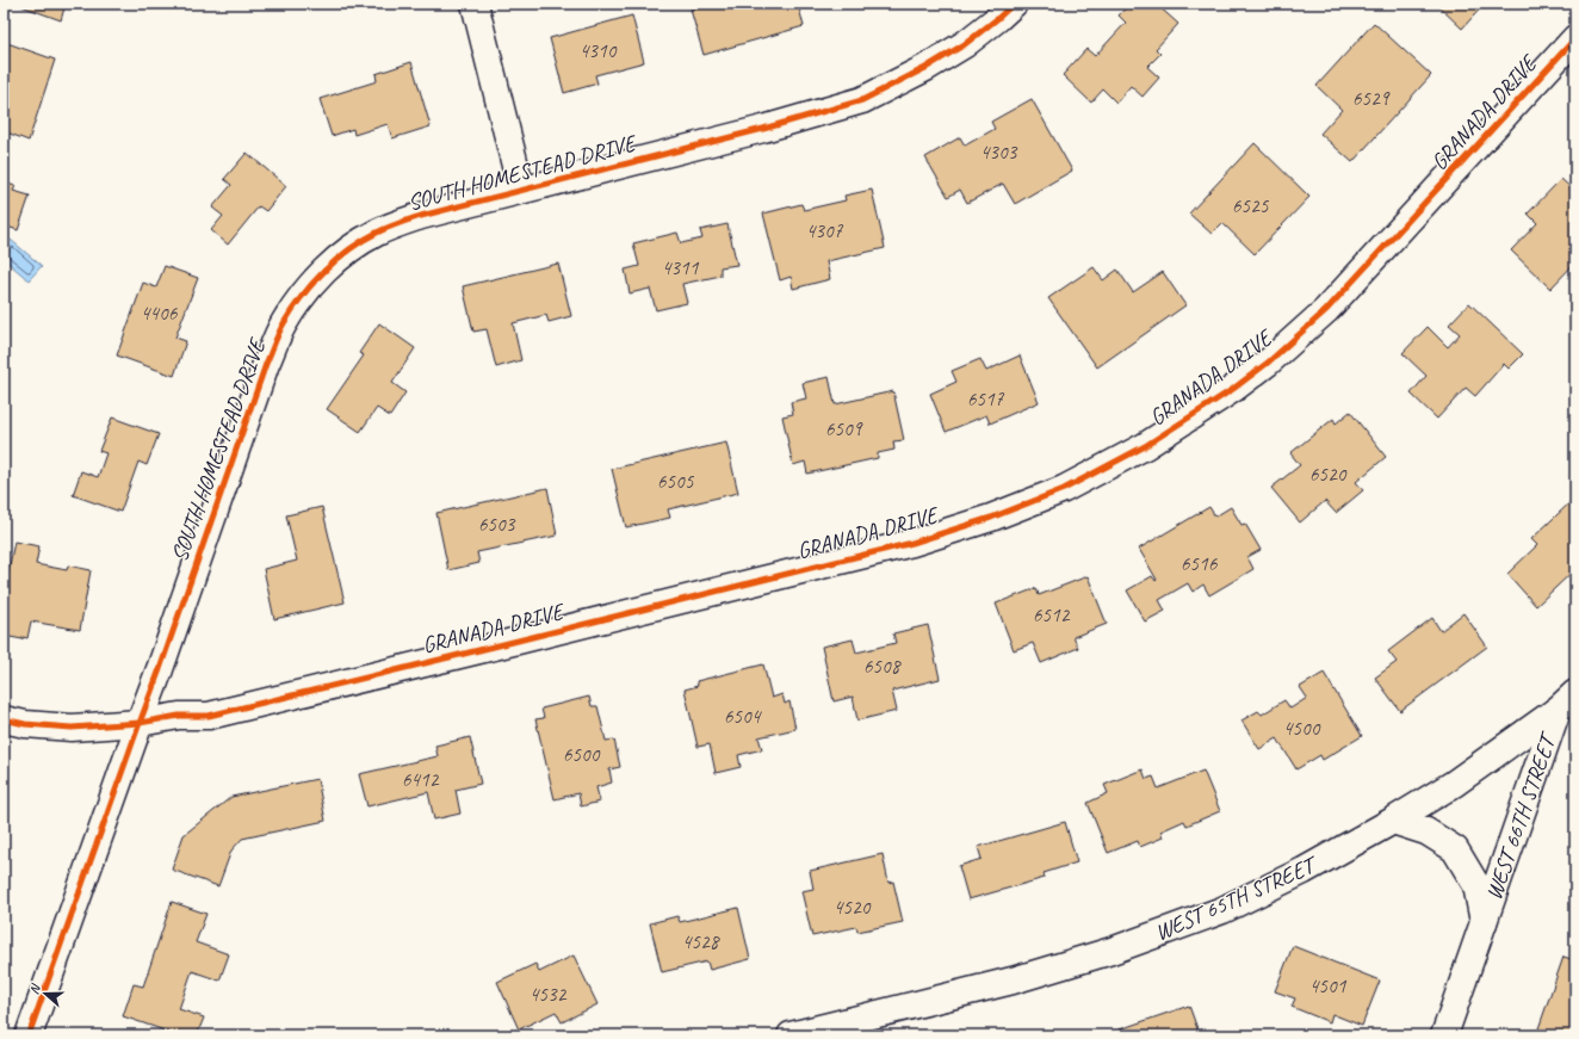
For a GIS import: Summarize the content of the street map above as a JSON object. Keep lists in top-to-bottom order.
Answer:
{
  "streets": {
    "street": [
      "GRANADA DRIVE",
      "SOUTH HOMESTEAD DRIVE",
      "WEST 66TH STREET",
      "WEST 65TH STREET"
    ]
  },
  "crossings": [
    ["GRANADA DRIVE", "SOUTH HOMESTEAD DRIVE"],
    ["WEST 66TH STREET", "WEST 65TH STREET"]
  ],
  "house_numbers": [
    "4310",
    "6529",
    "4303",
    "6525",
    "4307",
    "4311",
    "4406",
    "6517",
    "6509",
    "6520",
    "6505",
    "6503",
    "6516",
    "6512",
    "6508",
    "6504",
    "4500",
    "6500",
    "6412",
    "4520",
    "4528",
    "4501",
    "4532"
  ],
  "north": "left"
}
